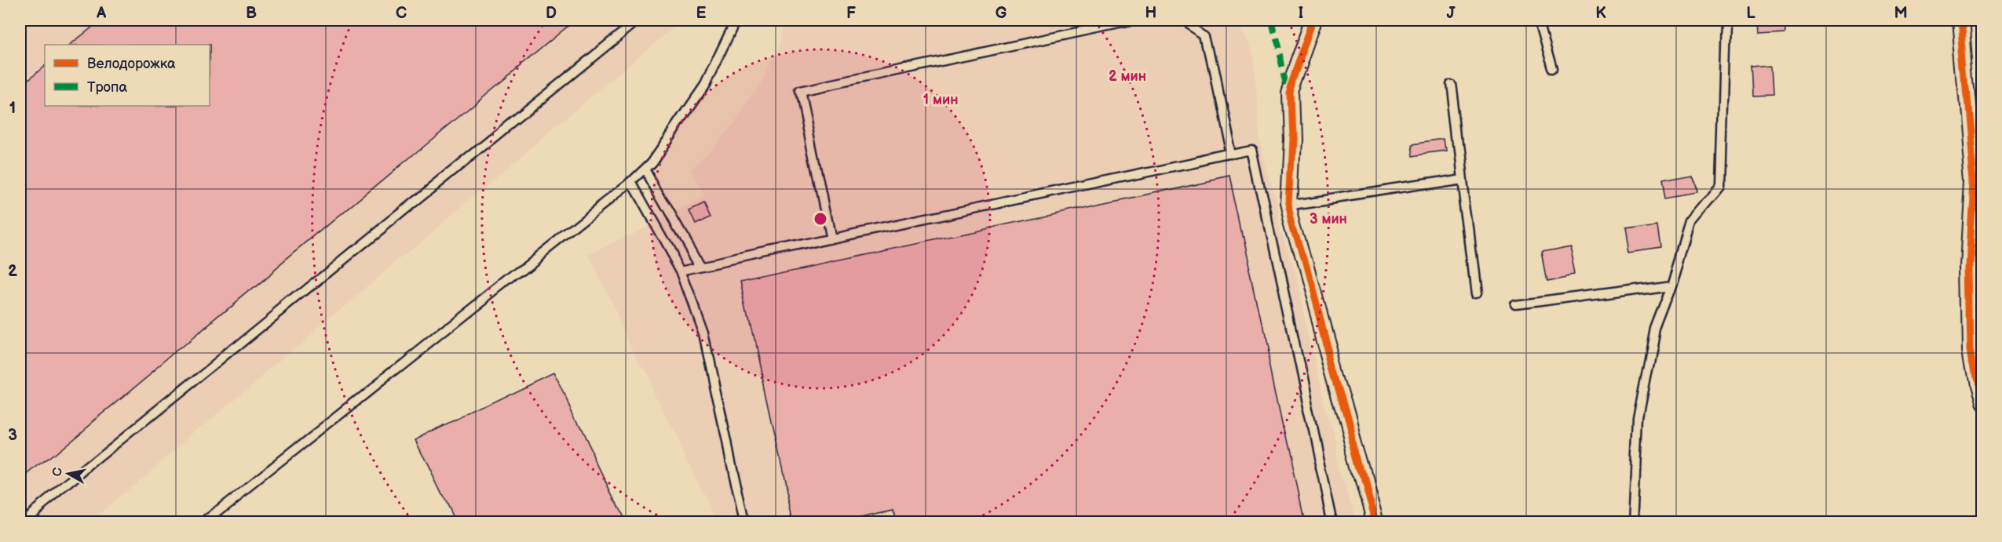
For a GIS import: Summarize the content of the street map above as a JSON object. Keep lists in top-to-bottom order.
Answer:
{
  "legend": ["Велодорожка", "Тропа"],
  "north": "left",
  "grid": {
    "columns": [
      "A",
      "B",
      "C",
      "D",
      "E",
      "F",
      "G",
      "H",
      "I",
      "J",
      "K",
      "L",
      "M"
    ],
    "rows": ["1", "2", "3"]
  },
  "rings": ["2 мин", "1 мин", "3 мин"]
}
